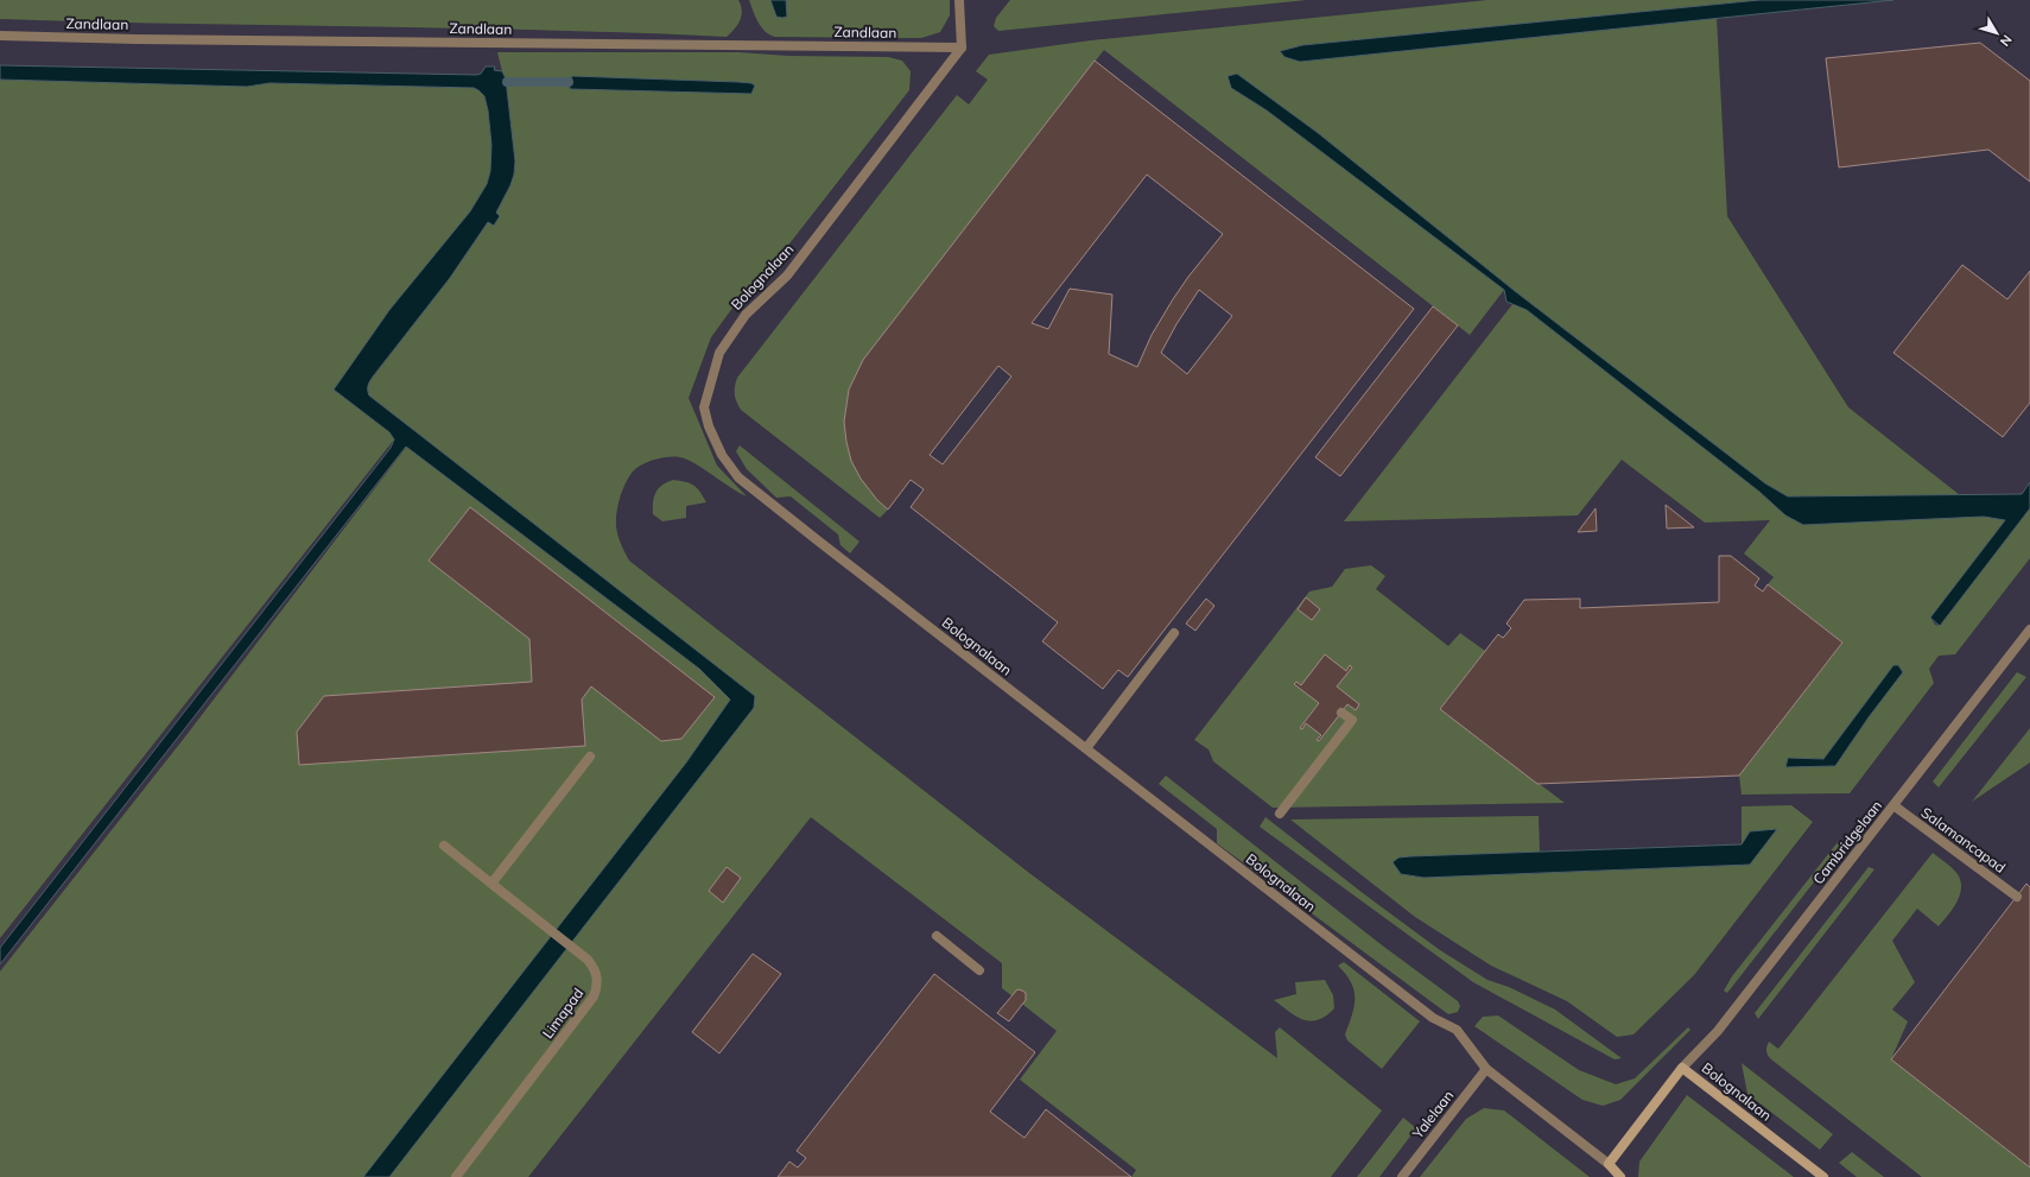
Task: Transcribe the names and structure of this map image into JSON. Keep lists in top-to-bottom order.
{
  "streets": {
    "street": [
      "Zandlaan",
      "Bolognalaan",
      "Salamancapad",
      "Cambridgelaan",
      "Limapad",
      "Yalelaan"
    ]
  },
  "crossings": [
    ["Zandlaan", "Bolognalaan"],
    ["Bolognalaan", "Cambridgelaan"],
    ["Bolognalaan", "Yalelaan"],
    ["Salamancapad", "Cambridgelaan"]
  ],
  "north": "bottom right"
}
